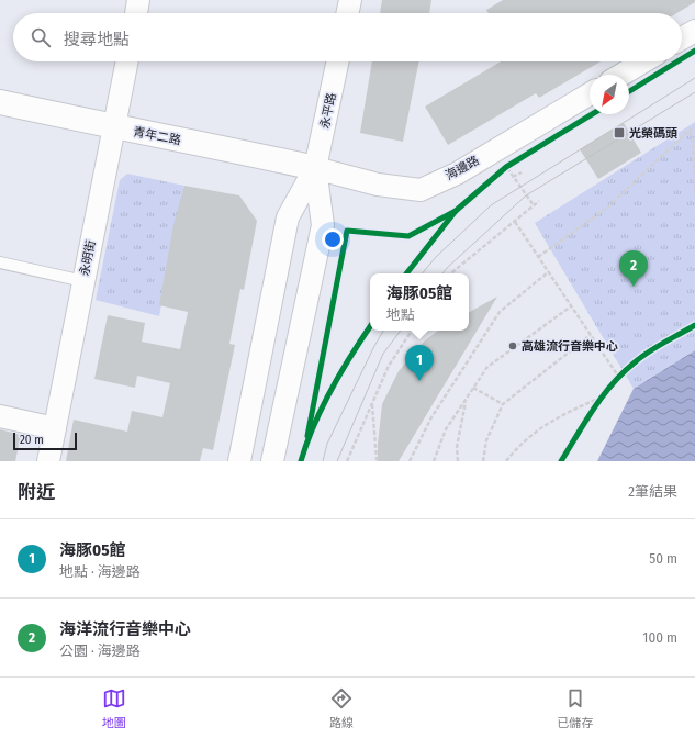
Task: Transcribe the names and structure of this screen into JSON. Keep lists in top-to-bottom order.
{
  "streets": {
    "street": [
      "永平路",
      "青年二路",
      "海邊路",
      "永明街"
    ]
  },
  "crossings": [
    ["永平路", "青年二路"],
    ["永平路", "海邊路"],
    ["青年二路", "海邊路"],
    ["青年二路", "永明街"]
  ],
  "places": {
    "transit": ["光榮碼頭"],
    "other": ["高雄流行音樂中心"]
  },
  "scale_bar": "20 m",
  "north": "bottom left",
  "page": {
    "search": "搜尋地點",
    "pins": ["2", "1"],
    "popup": ["海豚05館", "地點"],
    "scale": "20 m",
    "heading": ["附近", "2筆結果"],
    "list": [
      {
        "mark": "1",
        "name": "海豚05館",
        "note": "地點 · 海邊路",
        "value": "50 m"
      },
      {
        "mark": "2",
        "name": "海洋流行音樂中心",
        "note": "公園 · 海邊路",
        "value": "100 m"
      }
    ],
    "nav": ["地圖", "路線", "已儲存"]
  }
}
